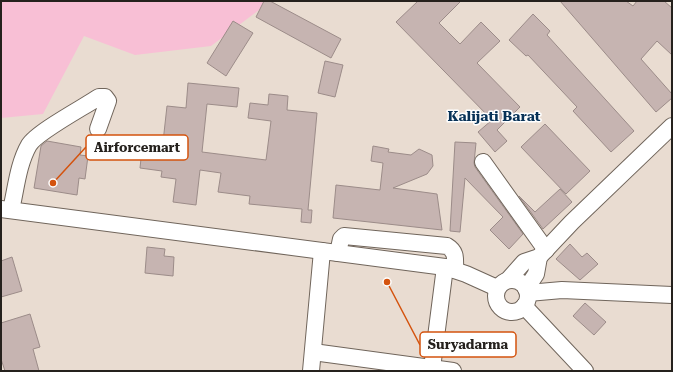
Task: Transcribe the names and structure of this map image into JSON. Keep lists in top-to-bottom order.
{
  "districts": ["Kalijati Barat"],
  "places": ["Airforcemart", "Suryadarma"]
}
